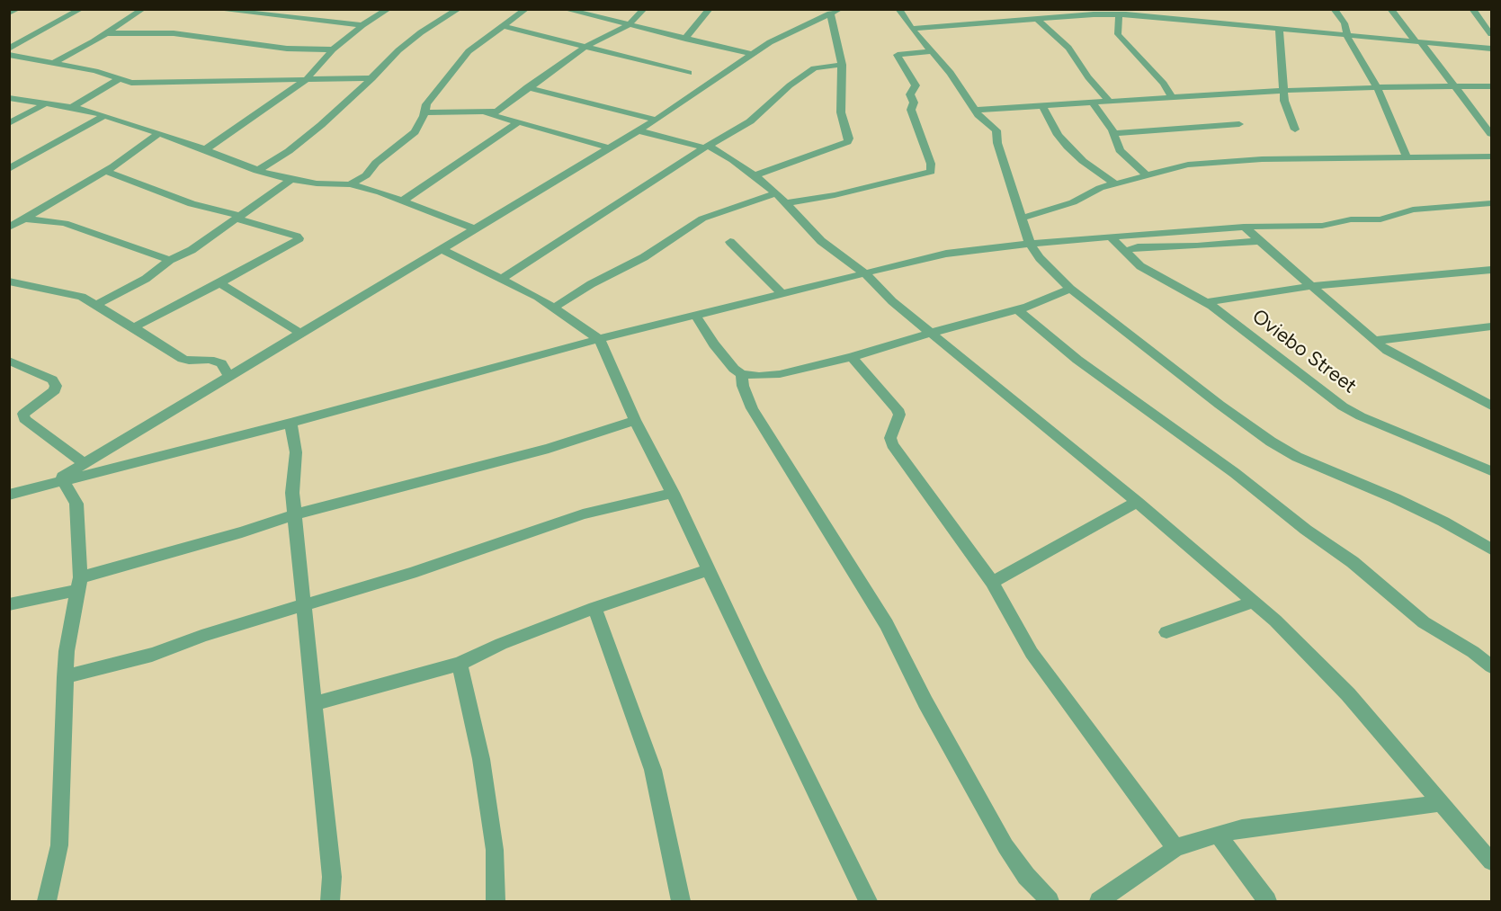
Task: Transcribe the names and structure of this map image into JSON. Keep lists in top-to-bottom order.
{
  "streets": {
    "street": ["Oviebo Street"]
  }
}
